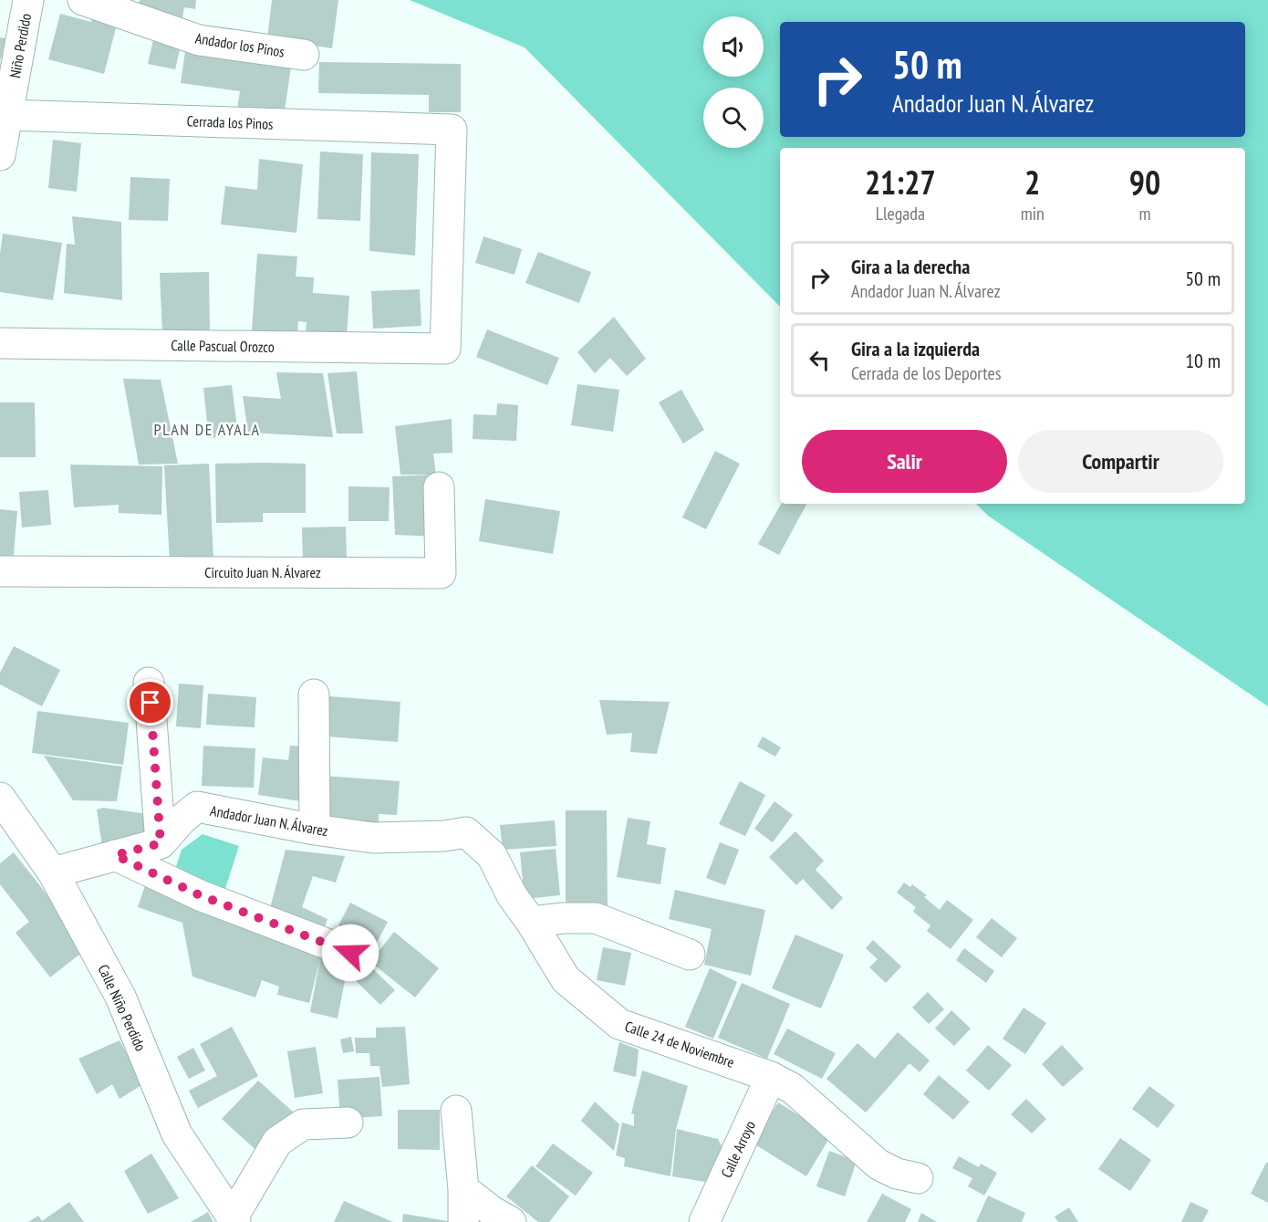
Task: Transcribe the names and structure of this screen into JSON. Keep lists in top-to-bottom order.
{
  "streets": {
    "street": [
      "Andador los Pinos",
      "Niño Perdido",
      "Cerrada los Pinos",
      "Calle Pascual Orozco",
      "Circuito Juan N. Álvarez",
      "Andador Juan N. Álvarez",
      "Calle Niño Perdido",
      "Calle 24 de Noviembre",
      "Calle Arroyo"
    ]
  },
  "crossings": [
    ["Niño Perdido", "Cerrada los Pinos"],
    ["Cerrada los Pinos", "Calle Pascual Orozco"],
    ["Andador Juan N. Álvarez", "Calle 24 de Noviembre"],
    ["Calle 24 de Noviembre", "Calle Arroyo"]
  ],
  "districts": ["PLAN DE AYALA"],
  "page": {
    "turn": ["50 m", "Andador Juan N. Álvarez"],
    "eta": [
      "21:27",
      "Llegada",
      "2",
      "min",
      "90",
      "m"
    ],
    "list": [
      {
        "name": "Gira a la derecha",
        "note": "Andador Juan N. Álvarez",
        "value": "50 m"
      },
      {
        "name": "Gira a la izquierda",
        "note": "Cerrada de los Deportes",
        "value": "10 m"
      }
    ],
    "buttons": ["Salir", "Compartir"]
  }
}
